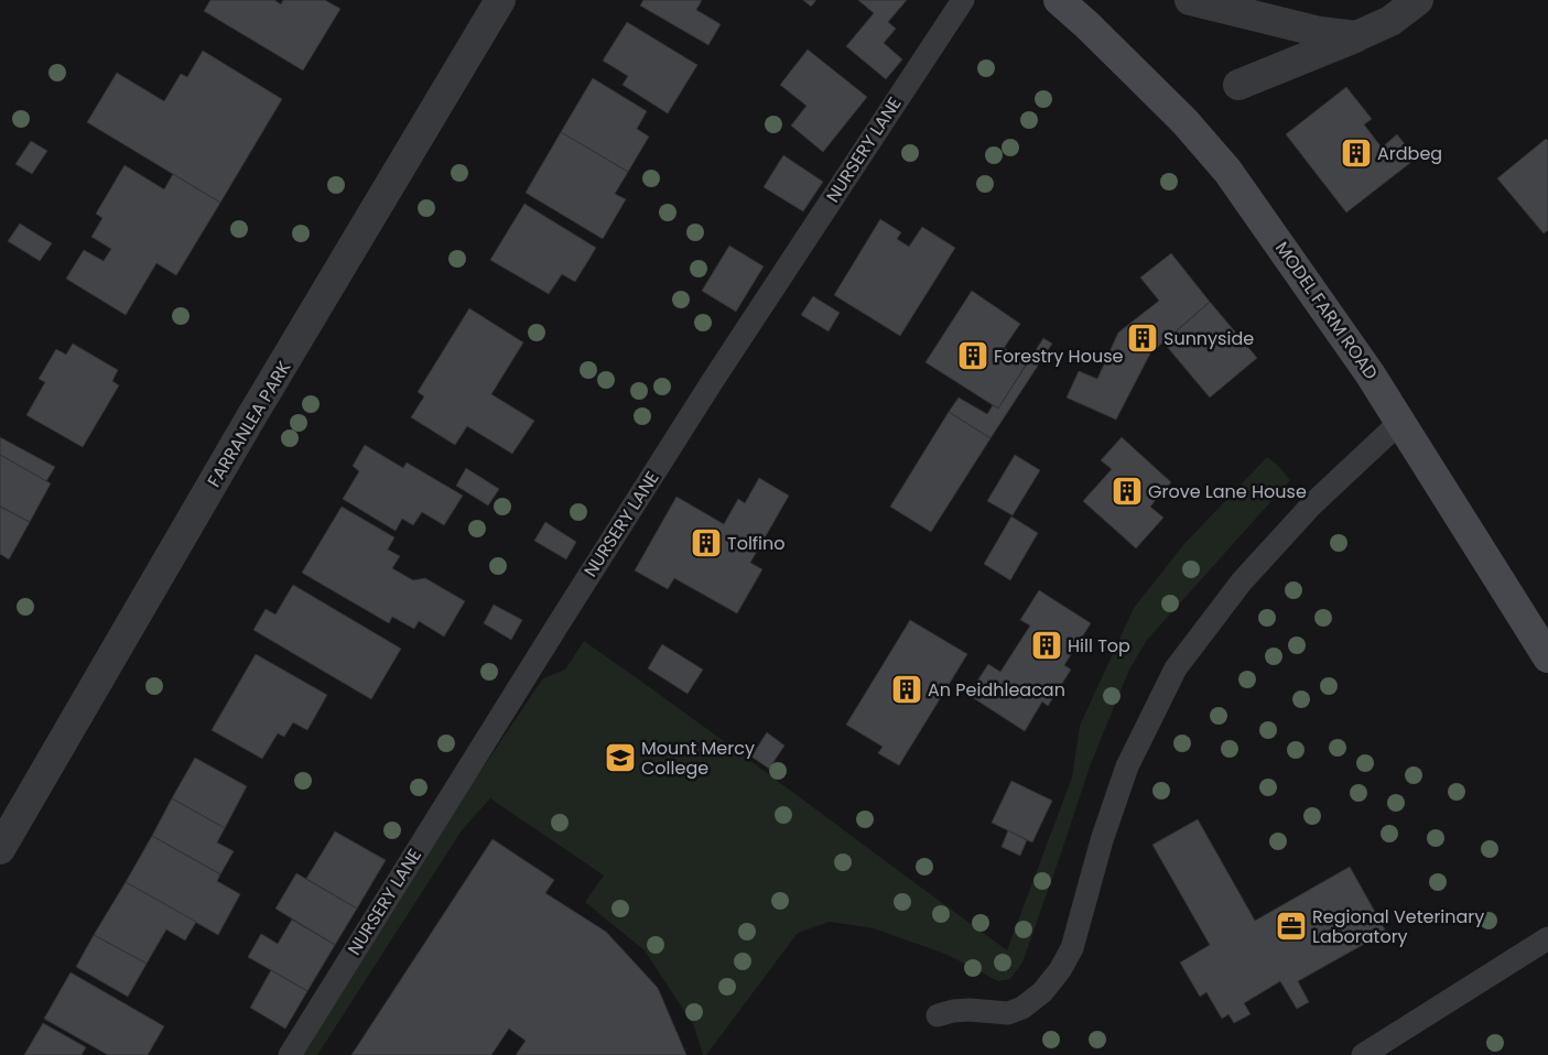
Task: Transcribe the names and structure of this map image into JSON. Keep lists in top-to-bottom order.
{
  "streets": {
    "main road": ["MODEL FARM ROAD"],
    "street": ["FARRANLEA PARK"],
    "lane": ["NURSERY LANE"]
  },
  "places": {
    "building": [
      "Ardbeg",
      "Sunnyside",
      "Forestry House",
      "Grove Lane House",
      "Tolfino",
      "Hill Top",
      "An Peidhleacan"
    ],
    "school or university": ["Mount Mercy College"],
    "office": ["Regional Veterinary Laboratory"]
  }
}
